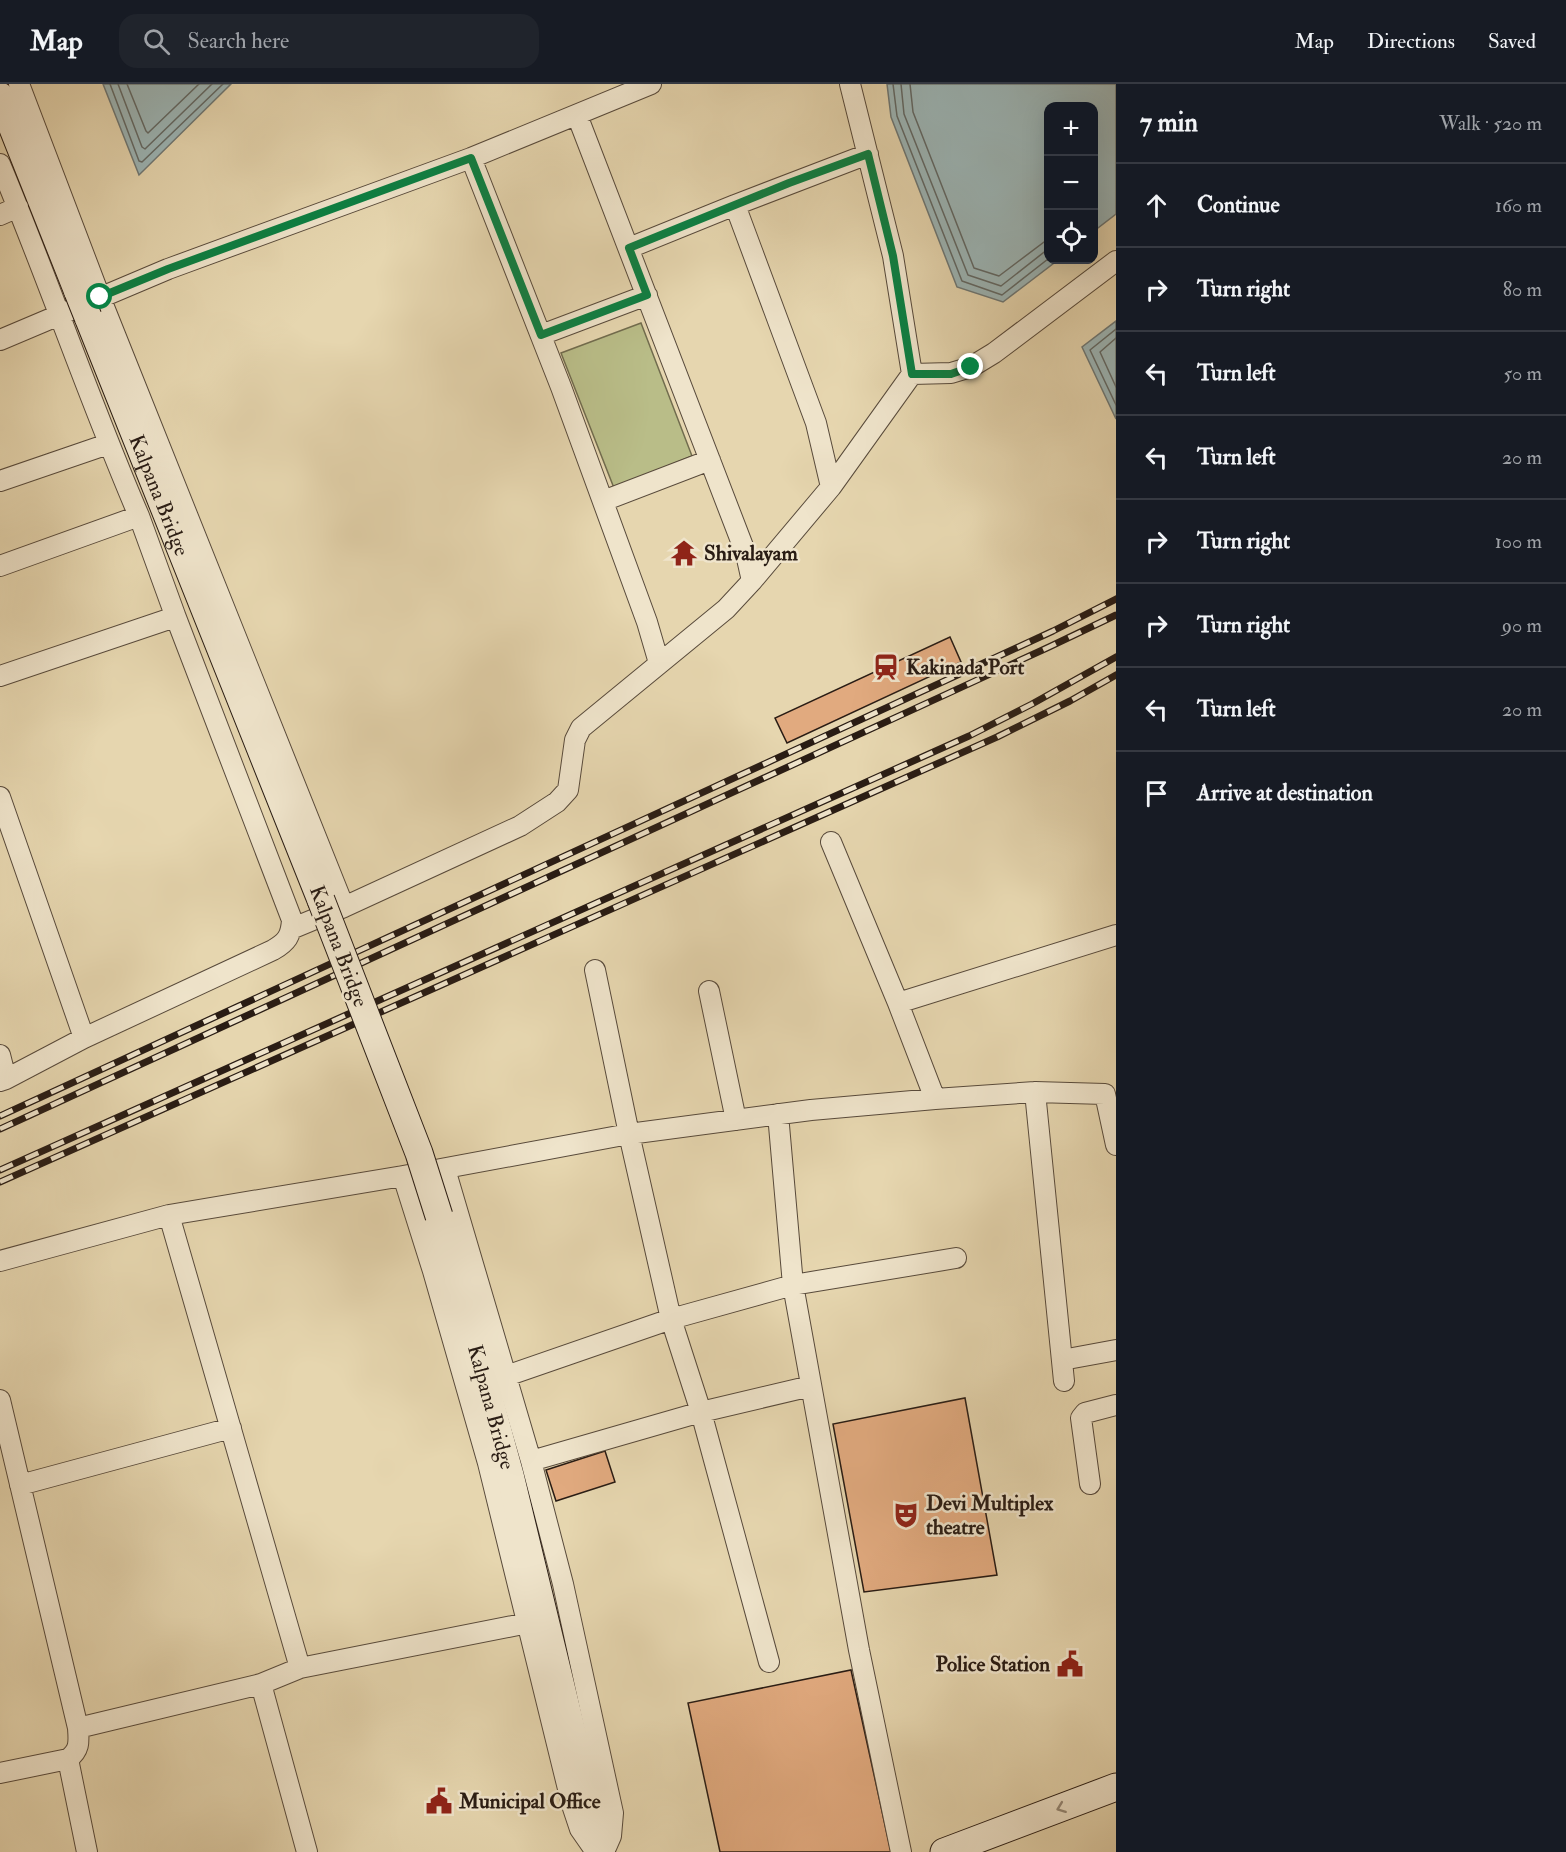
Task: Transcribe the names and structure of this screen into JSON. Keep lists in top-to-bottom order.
{
  "streets": {
    "main road": ["Kalpana Bridge"]
  },
  "places": {
    "temple": ["Shivalayam"],
    "station": ["Kakinada Port"],
    "theatre": ["Devi Multiplex theatre"],
    "public building": ["Police Station", "Municipal Office"]
  },
  "page": {
    "header": "Map",
    "search": "Search here",
    "nav": ["Map", "Directions", "Saved"],
    "heading": ["7 min", "Walk · 520 m"],
    "map_buttons": ["+", "−"],
    "list": [
      ["Continue", "160 m"],
      ["Turn right", "80 m"],
      ["Turn left", "50 m"],
      ["Turn left", "20 m"],
      ["Turn right", "100 m"],
      ["Turn right", "90 m"],
      ["Turn left", "20 m"],
      "Arrive at destination"
    ]
  }
}
